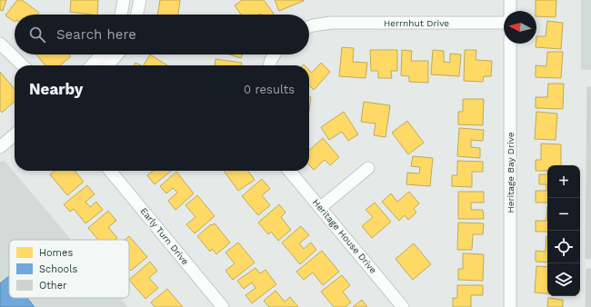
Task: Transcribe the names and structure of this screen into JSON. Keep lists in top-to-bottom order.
{
  "streets": {
    "street": [
      "Herrnhut Drive",
      "Heritage Bay Drive",
      "Early Turn Drive",
      "Heritage House Drive"
    ]
  },
  "legend": ["Homes", "Schools", "Other"],
  "north": "left",
  "page": {
    "search": "Search here",
    "heading": ["Nearby", "0 results"],
    "map_buttons": ["+", "−"]
  }
}
